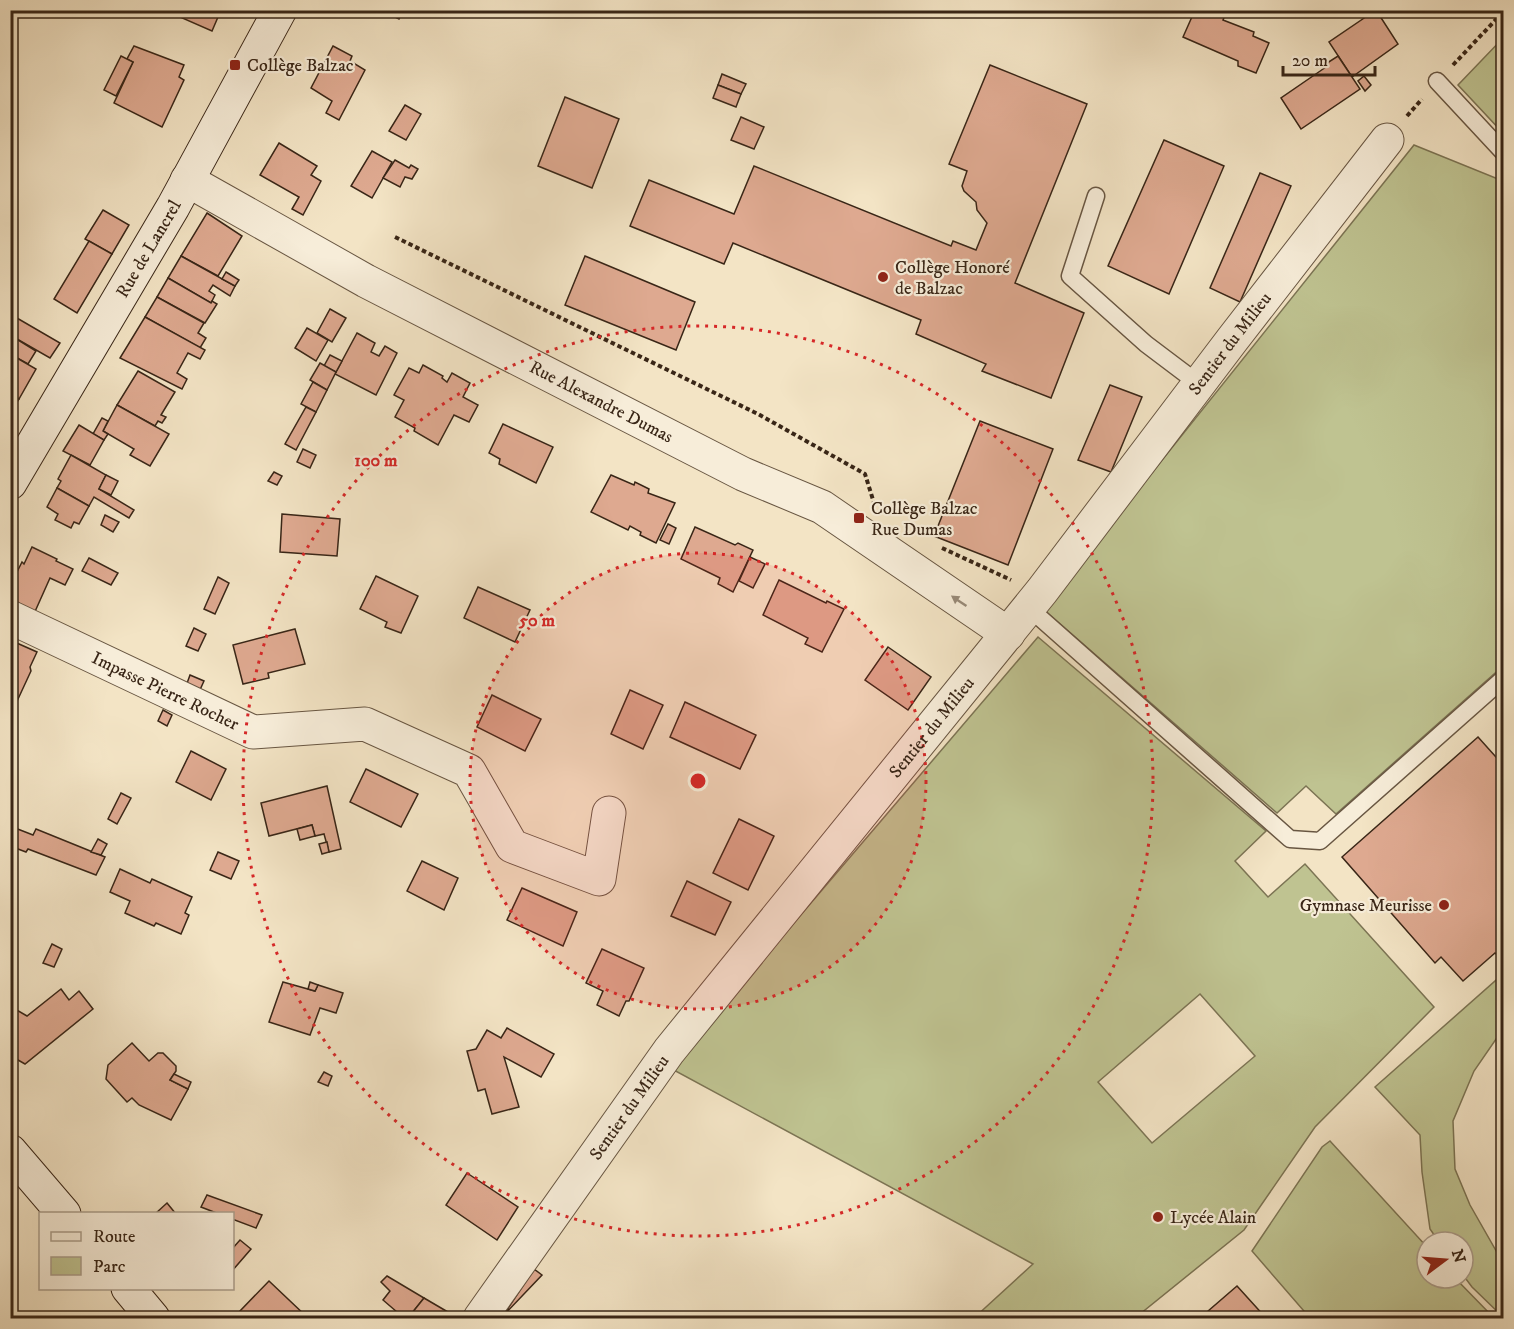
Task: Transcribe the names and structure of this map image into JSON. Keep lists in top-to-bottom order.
{
  "streets": {
    "street": [
      "Rue de Lancrel",
      "Sentier du Milieu",
      "Rue Alexandre Dumas",
      "Impasse Pierre Rocher"
    ]
  },
  "crossings": [
    ["Rue de Lancrel", "Rue Alexandre Dumas"],
    ["Sentier du Milieu", "Rue Alexandre Dumas"]
  ],
  "one_way": ["Rue Alexandre Dumas"],
  "places": {
    "transit": ["Collège Balzac", "Collège Balzac Rue Dumas"],
    "other": ["Collège Honoré de Balzac", "Gymnase Meurisse", "Lycée Alain"]
  },
  "legend": ["Route", "Parc"],
  "scale_bar": "20 m",
  "north": "right",
  "rings": ["100 m", "50 m"]
}
